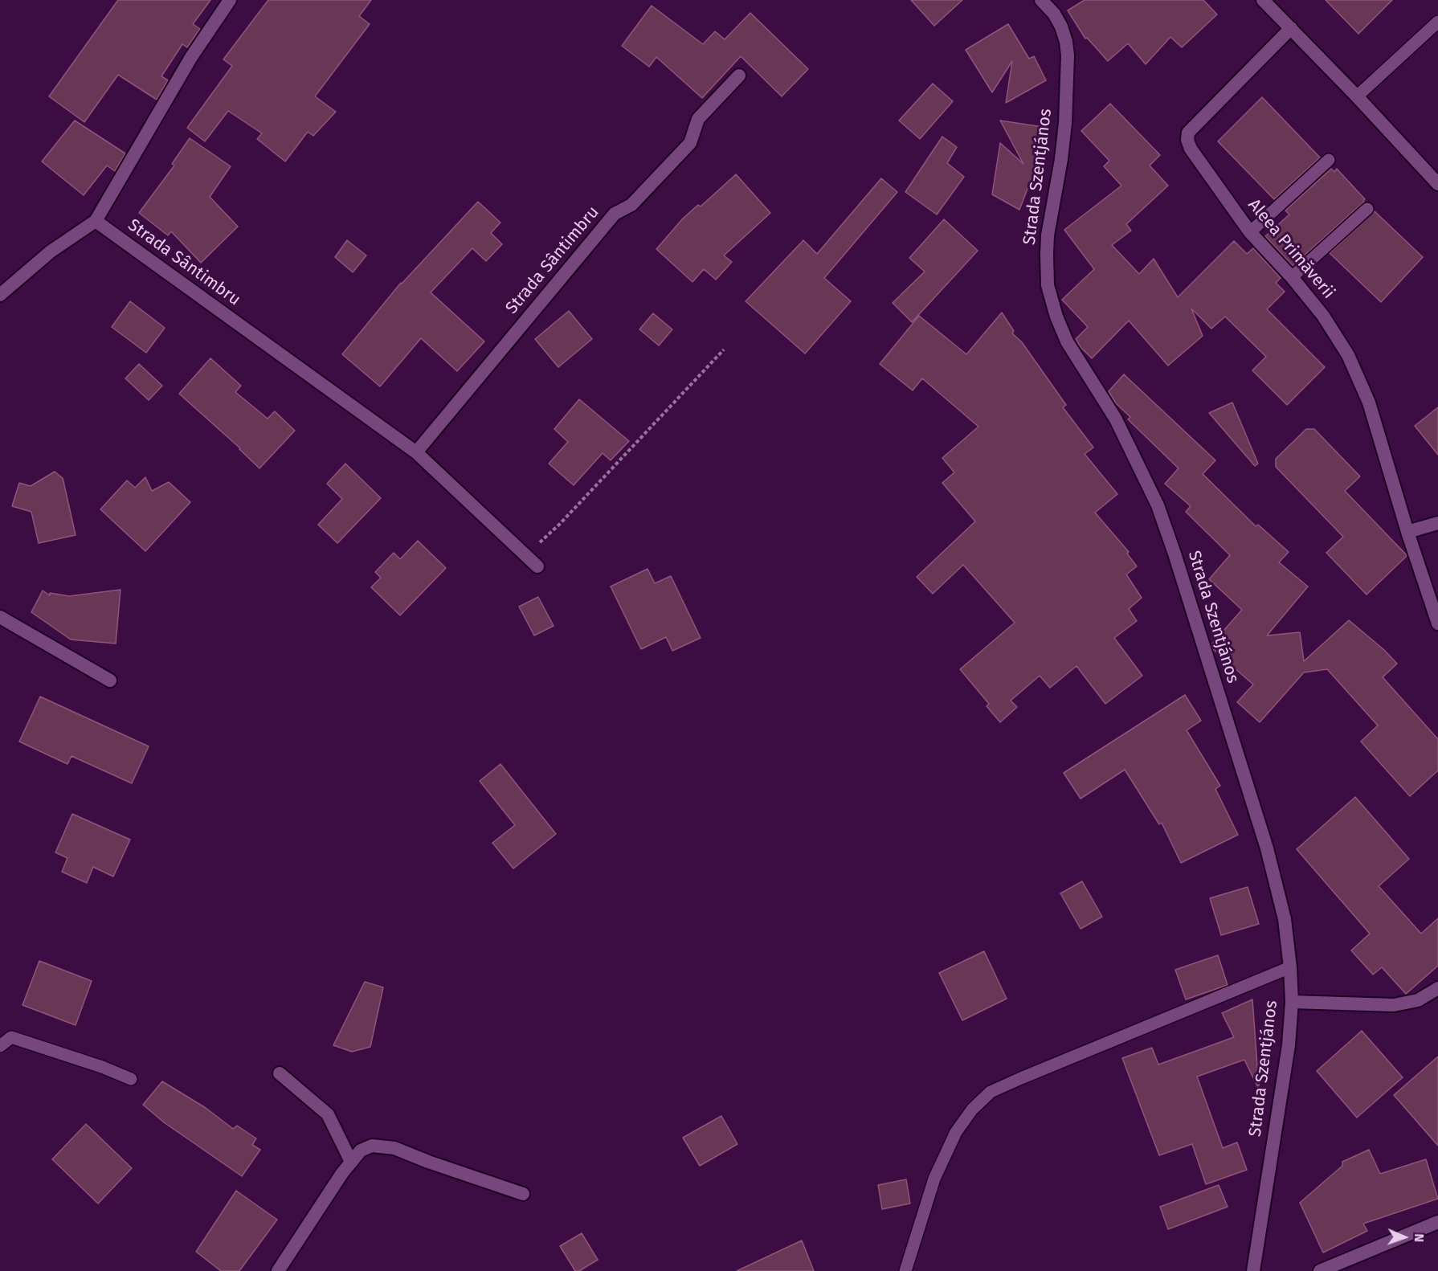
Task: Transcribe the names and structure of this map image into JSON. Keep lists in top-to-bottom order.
{
  "streets": {
    "street": ["Strada Szentjános", "Aleea Primăverii", "Strada Sântimbru"]
  },
  "north": "right"
}
